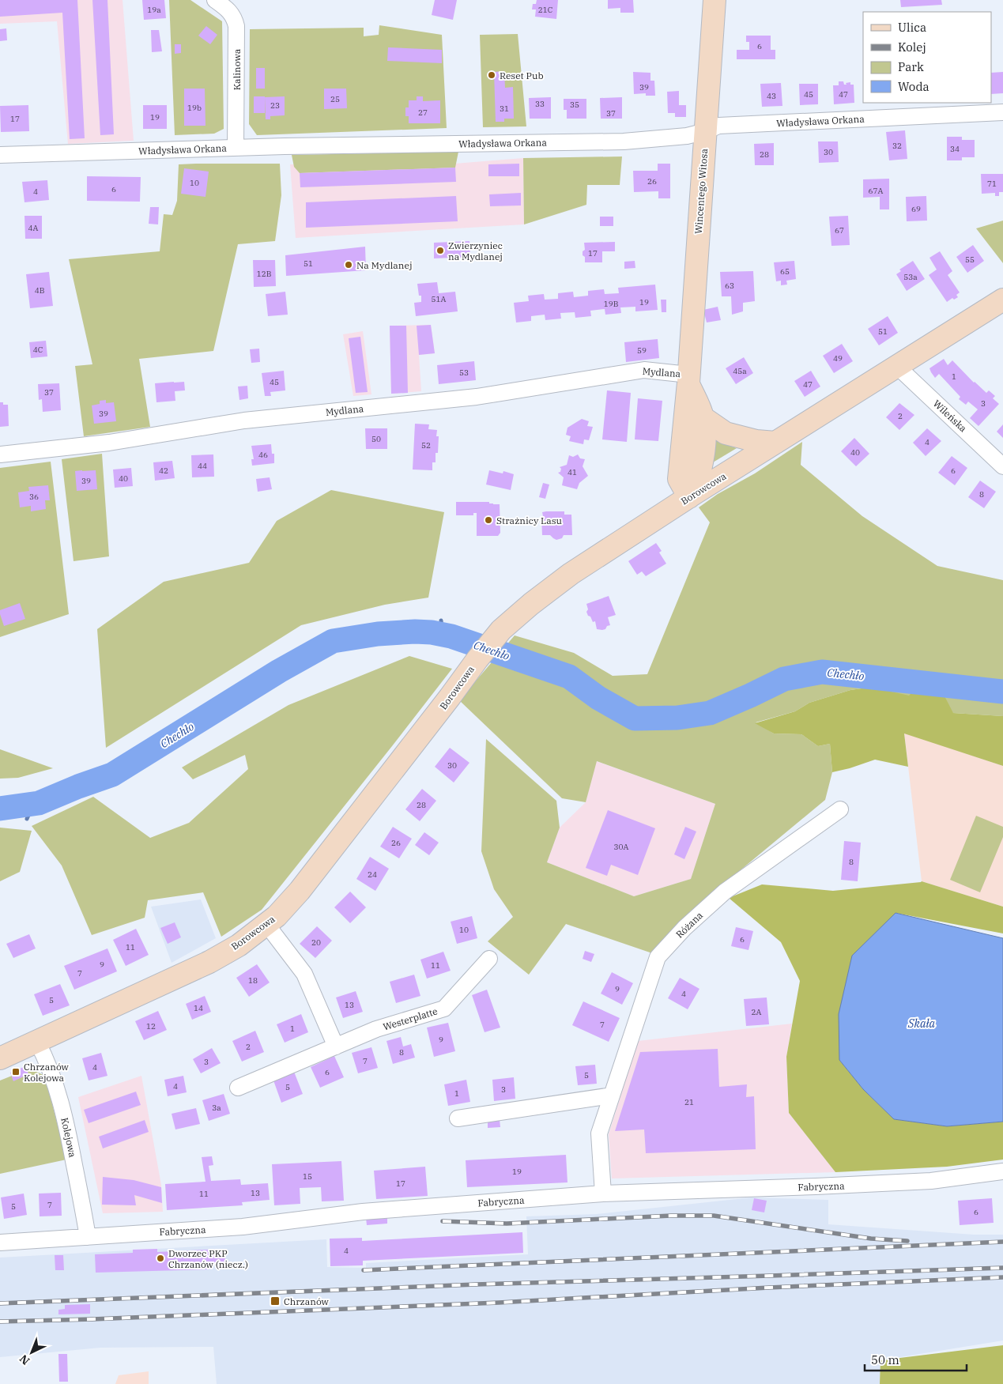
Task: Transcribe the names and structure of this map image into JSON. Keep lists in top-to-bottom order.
{
  "streets": {
    "street": [
      "Kalinowa",
      "Władysława Orkana",
      "Wincentego Witosa",
      "Mydlana",
      "Wileńska",
      "Borowcowa",
      "Różana",
      "Westerplatte",
      "Kolejowa",
      "Fabryczna"
    ]
  },
  "crossings": [
    ["Kalinowa", "Władysława Orkana"],
    ["Władysława Orkana", "Wincentego Witosa"],
    ["Wincentego Witosa", "Mydlana"],
    ["Wincentego Witosa", "Borowcowa"],
    ["Wileńska", "Borowcowa"],
    ["Borowcowa", "Kolejowa"],
    ["Różana", "Fabryczna"],
    ["Kolejowa", "Fabryczna"]
  ],
  "water": ["Chechło", "Skała"],
  "places": {
    "other": [
      "Reset Pub",
      "Zwierzyniec na Mydlanej",
      "Na Mydlanej",
      "Strażnicy Lasu",
      "Dworzec PKP Chrzanów (niecz.)"
    ],
    "transit": ["Chrzanów Kolejowa", "Chrzanów"]
  },
  "house_numbers": [
    "19a",
    "21C",
    "6",
    "39",
    "45",
    "47",
    "43",
    "25",
    "33",
    "35",
    "23",
    "19b",
    "31",
    "27",
    "37",
    "19",
    "17",
    "32",
    "34",
    "30",
    "28",
    "26",
    "10",
    "71",
    "6",
    "67A",
    "4",
    "69",
    "4A",
    "67",
    "17",
    "55",
    "51",
    "65",
    "12B",
    "53a",
    "63",
    "4B",
    "51A",
    "19",
    "19B",
    "51",
    "4C",
    "59",
    "49",
    "45a",
    "53",
    "1",
    "45",
    "47",
    "37",
    "3",
    "39",
    "2",
    "50",
    "4",
    "52",
    "40",
    "46",
    "44",
    "42",
    "6",
    "41",
    "40",
    "39",
    "8",
    "36",
    "30",
    "28",
    "26",
    "30A",
    "8",
    "24",
    "10",
    "6",
    "20",
    "11",
    "9",
    "11",
    "7",
    "18",
    "9",
    "4",
    "5",
    "13",
    "14",
    "2A",
    "7",
    "12",
    "1",
    "9",
    "2",
    "8",
    "7",
    "3",
    "4",
    "6",
    "5",
    "4",
    "5",
    "3",
    "1",
    "21",
    "3a",
    "19",
    "15",
    "17",
    "13",
    "11",
    "7",
    "5",
    "6",
    "4"
  ],
  "legend": [
    "Ulica",
    "Kolej",
    "Park",
    "Woda"
  ],
  "scale_bar": "50 m",
  "north": "bottom left"
}
